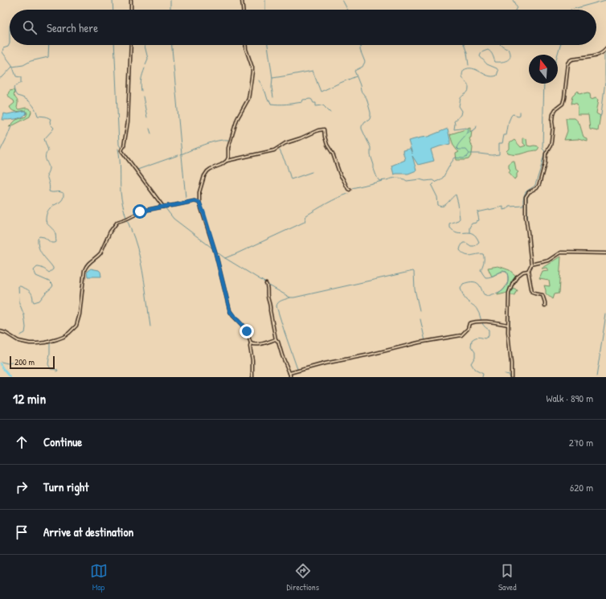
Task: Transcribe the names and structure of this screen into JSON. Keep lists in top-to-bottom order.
{
  "scale_bar": "200 m",
  "north": "top",
  "page": {
    "search": "Search here",
    "scale": "200 m",
    "heading": ["12 min", "Walk · 890 m"],
    "list": [
      ["Continue", "270 m"],
      ["Turn right", "620 m"],
      "Arrive at destination"
    ],
    "nav": ["Map", "Directions", "Saved"]
  }
}
